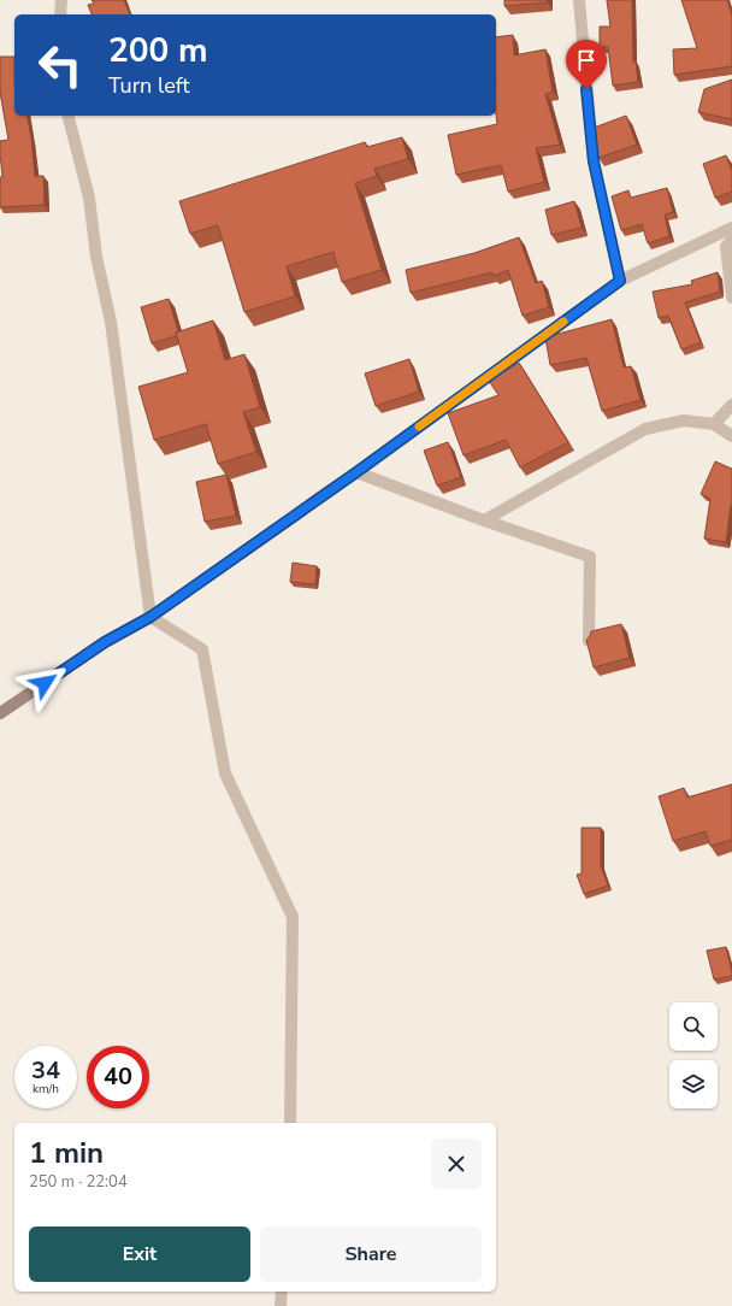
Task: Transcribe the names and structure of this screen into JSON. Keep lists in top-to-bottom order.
{
  "page": {
    "turn": ["200 m", "Turn left"],
    "speed": "34 km/h",
    "limit": "40",
    "heading": ["1 min", "250 m · 22:04"],
    "buttons": ["Exit", "Share"]
  }
}
